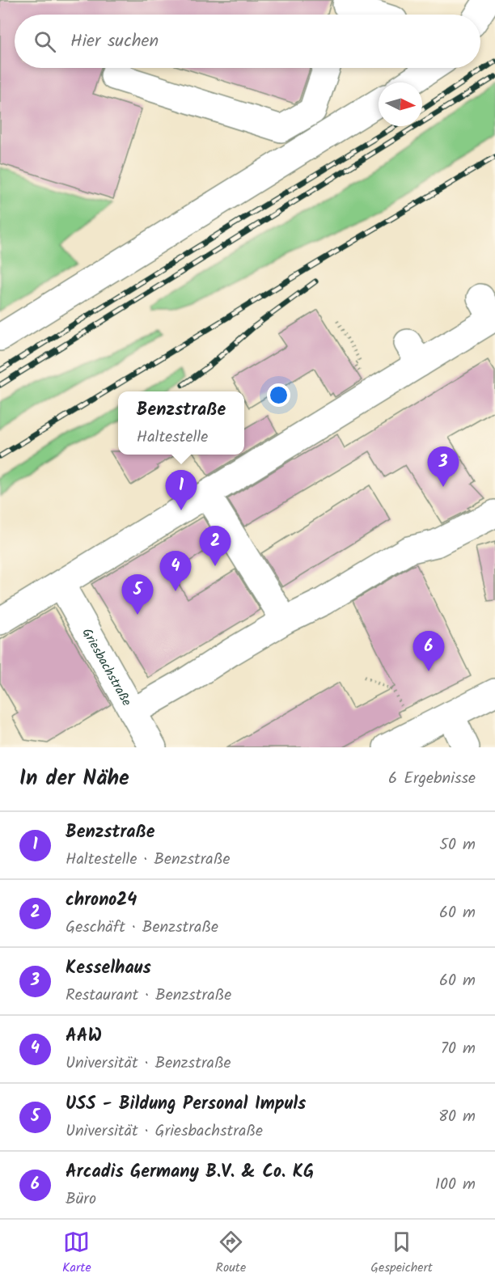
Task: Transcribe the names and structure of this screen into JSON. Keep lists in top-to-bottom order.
{
  "streets": {
    "street": ["Griesbachstraße"]
  },
  "north": "right",
  "page": {
    "search": "Hier suchen",
    "popup": ["Benzstraße", "Haltestelle"],
    "pins": [
      "3",
      "1",
      "2",
      "4",
      "5",
      "6"
    ],
    "heading": ["In der Nähe", "6 Ergebnisse"],
    "list": [
      {
        "mark": "1",
        "name": "Benzstraße",
        "note": "Haltestelle · Benzstraße",
        "value": "50 m"
      },
      {
        "mark": "2",
        "name": "chrono24",
        "note": "Geschäft · Benzstraße",
        "value": "60 m"
      },
      {
        "mark": "3",
        "name": "Kesselhaus",
        "note": "Restaurant · Benzstraße",
        "value": "60 m"
      },
      {
        "mark": "4",
        "name": "AAW",
        "note": "Universität · Benzstraße",
        "value": "70 m"
      },
      {
        "mark": "5",
        "name": "USS - Bildung Personal Impuls",
        "note": "Universität · Griesbachstraße",
        "value": "80 m"
      },
      {
        "mark": "6",
        "name": "Arcadis Germany B.V. & Co. KG",
        "note": "Büro",
        "value": "100 m"
      }
    ],
    "nav": ["Karte", "Route", "Gespeichert"]
  }
}
